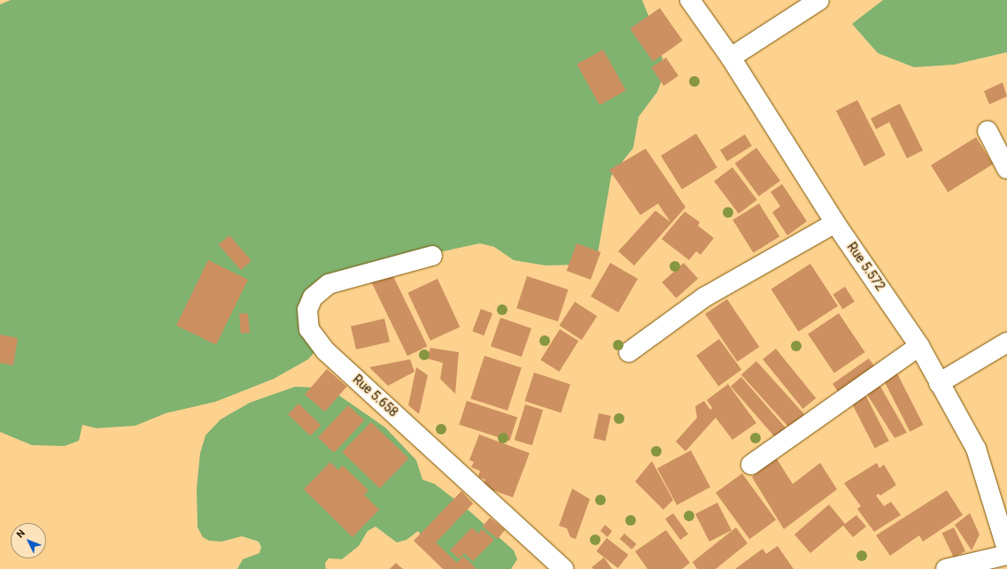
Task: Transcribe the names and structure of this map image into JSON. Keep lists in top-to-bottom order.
{
  "streets": {
    "street": ["Rue 5.572", "Rue 5.658"]
  },
  "north": "top left"
}
